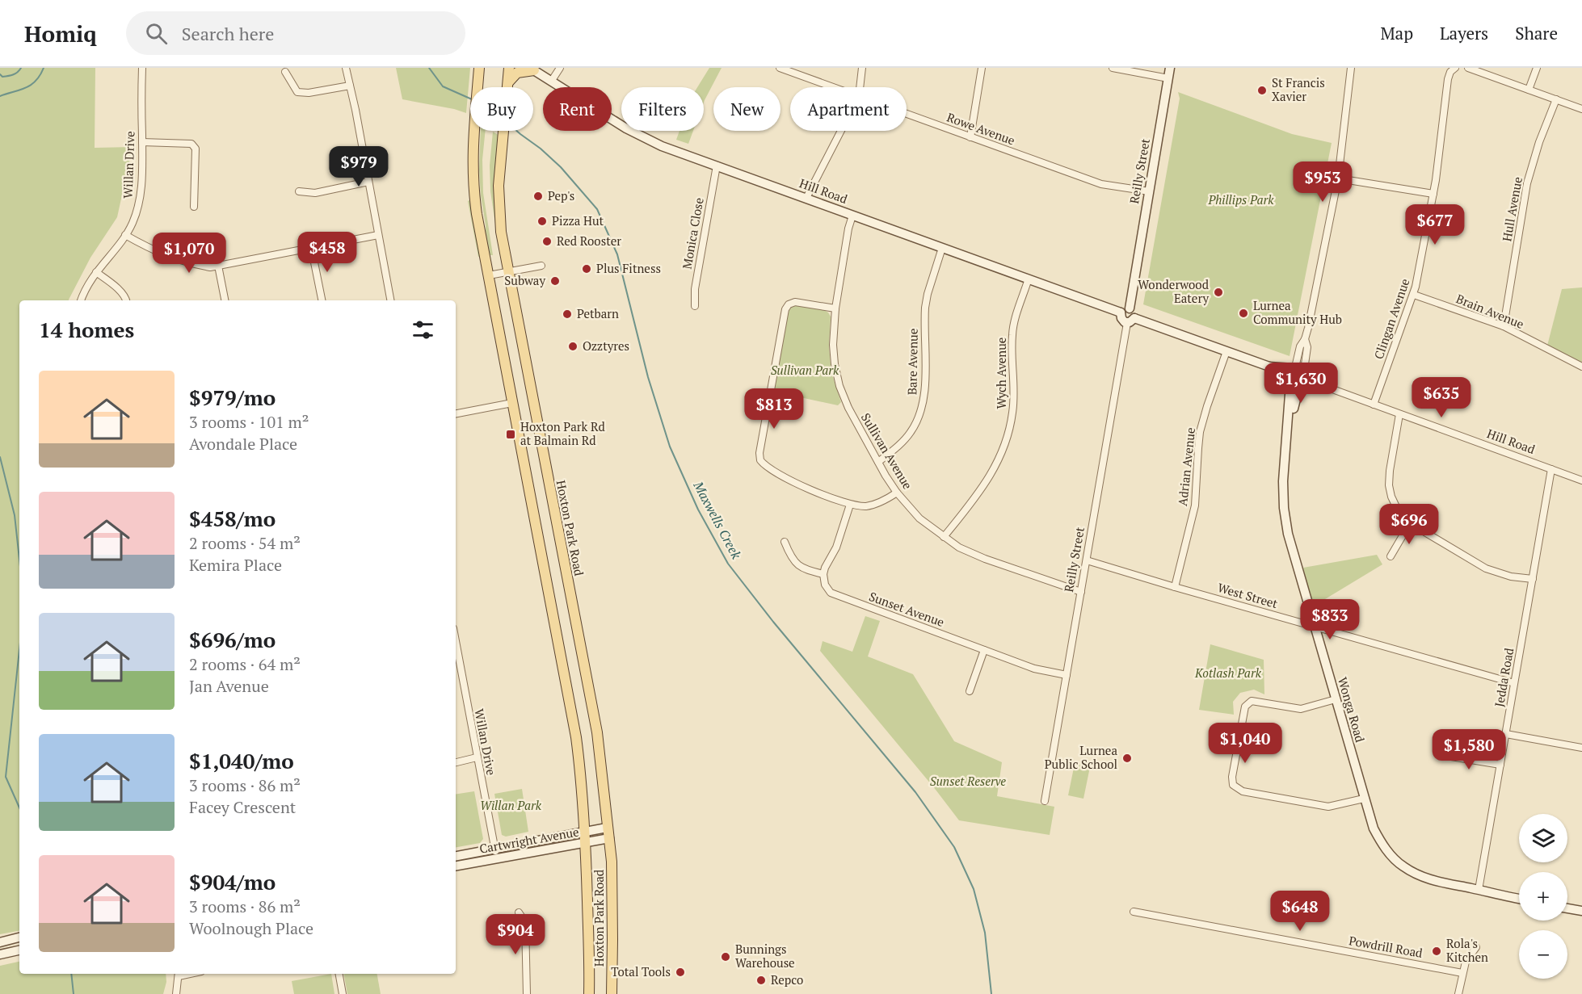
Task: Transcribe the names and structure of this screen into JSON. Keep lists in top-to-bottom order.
{
  "streets": {
    "main road": ["Hoxton Park Road"],
    "street": [
      "Rowe Avenue",
      "Willan Drive",
      "Reilly Street",
      "Hill Road",
      "Hull Avenue",
      "Monica Close",
      "Brain Avenue",
      "Clingan Avenue",
      "Bare Avenue",
      "Wych Avenue",
      "Sullivan Avenue",
      "Adrian Avenue",
      "West Street",
      "Sunset Avenue",
      "Jedda Road",
      "Wonga Road",
      "Cartwright Avenue",
      "Powdrill Road"
    ]
  },
  "crossings": [
    ["Rowe Avenue", "Reilly Street"],
    ["Willan Drive", "Cartwright Avenue"],
    ["Reilly Street", "Hill Road"],
    ["Reilly Street", "Sullivan Avenue"],
    ["Reilly Street", "West Street"],
    ["Reilly Street", "Sunset Avenue"],
    ["Hill Road", "Monica Close"],
    ["Hill Road", "Clingan Avenue"],
    ["Hill Road", "Bare Avenue"],
    ["Hill Road", "Wych Avenue"],
    ["Hill Road", "Sullivan Avenue"],
    ["Hill Road", "Adrian Avenue"],
    ["Hill Road", "Jedda Road"],
    ["Hill Road", "Wonga Road"],
    ["Hull Avenue", "Brain Avenue"],
    ["Brain Avenue", "Clingan Avenue"],
    ["Bare Avenue", "Sullivan Avenue"],
    ["Wych Avenue", "Sullivan Avenue"],
    ["Adrian Avenue", "West Street"],
    ["Hoxton Park Road", "Cartwright Avenue"],
    ["West Street", "Jedda Road"],
    ["West Street", "Wonga Road"],
    ["Jedda Road", "Wonga Road"]
  ],
  "water": ["Maxwells Creek"],
  "parks": [
    "Phillips Park",
    "Sullivan Park",
    "Kotlash Park",
    "Sunset Reserve",
    "Willan Park"
  ],
  "places": {
    "other": [
      "St Francis Xavier",
      "Pep's",
      "Pizza Hut",
      "Red Rooster",
      "Plus Fitness",
      "Subway",
      "Wonderwood Eatery",
      "Lurnea Community Hub",
      "Petbarn",
      "Ozztyres",
      "Lurnea Public School",
      "Rola's Kitchen",
      "Bunnings Warehouse",
      "Total Tools",
      "Repco"
    ],
    "transit": ["Hoxton Park Rd at Balmain Rd"]
  },
  "page": {
    "header": "Homiq",
    "search": "Search here",
    "nav": ["Map", "Layers", "Share"],
    "chip": [
      "Buy",
      "Rent",
      "Filters",
      "New",
      "Apartment"
    ],
    "price": [
      "$979",
      "$953",
      "$677",
      "$458",
      "$1,070",
      "$1,630",
      "$635",
      "$813",
      "$696",
      "$833",
      "$1,040",
      "$1,580",
      "$648",
      "$904"
    ],
    "heading": "14 homes",
    "list": [
      {
        "name": "$979/mo",
        "note": "3 rooms · 101 m² · Avondale Place"
      },
      {
        "name": "$458/mo",
        "note": "2 rooms · 54 m² · Kemira Place"
      },
      {
        "name": "$696/mo",
        "note": "2 rooms · 64 m² · Jan Avenue"
      },
      {
        "name": "$1,040/mo",
        "note": "3 rooms · 86 m² · Facey Crescent"
      },
      {
        "name": "$904/mo",
        "note": "3 rooms · 86 m² · Woolnough Place"
      }
    ],
    "map_buttons": ["+", "−"]
  }
}
